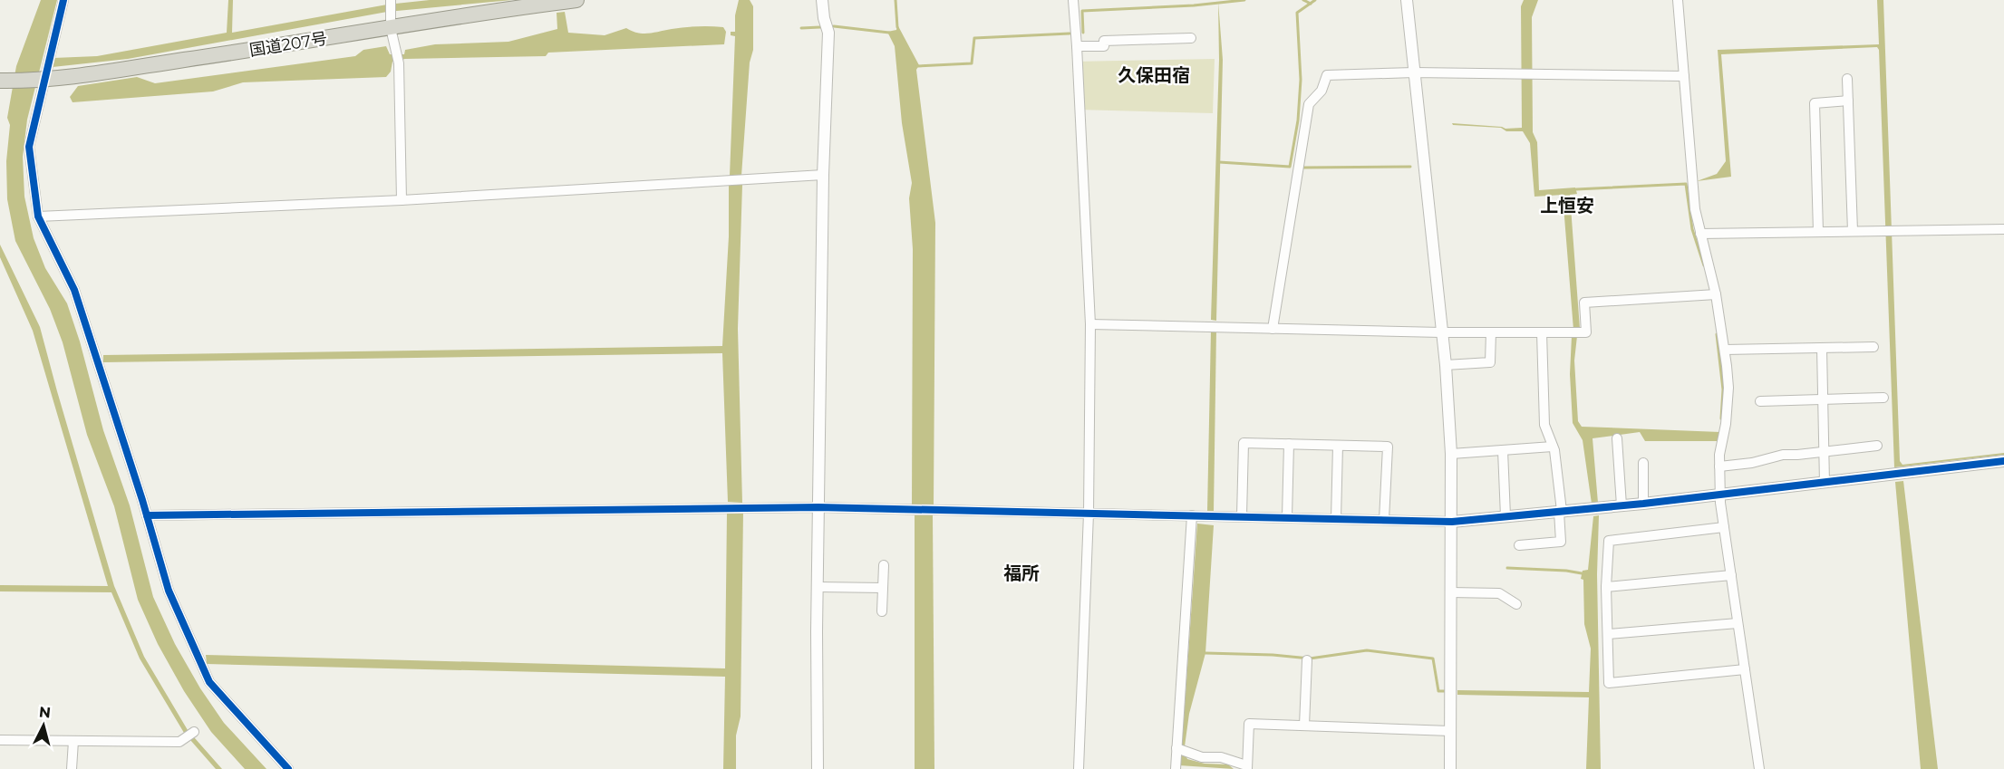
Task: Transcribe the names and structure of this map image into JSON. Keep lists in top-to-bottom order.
{
  "streets": {
    "highway": ["国道207号"]
  },
  "districts": ["久保田宿", "上恒安", "福所"],
  "north": "top"
}
